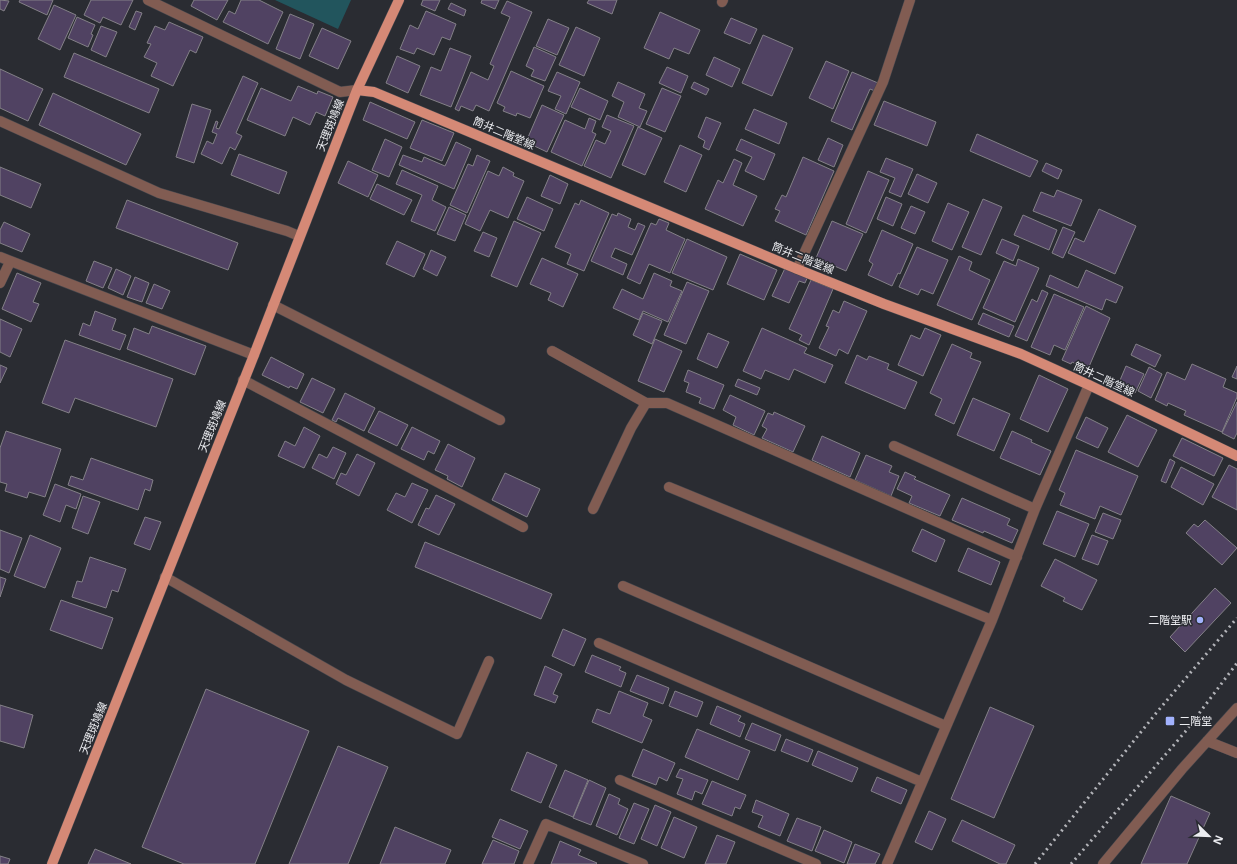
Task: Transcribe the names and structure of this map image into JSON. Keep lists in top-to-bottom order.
{
  "streets": {
    "main road": ["天理斑鳩線", "筒井二階堂線"]
  },
  "crossings": [
    ["天理斑鳩線", "筒井二階堂線"]
  ],
  "places": {
    "other": ["二階堂駅"],
    "transit": ["二階堂"]
  },
  "north": "bottom right"
}
